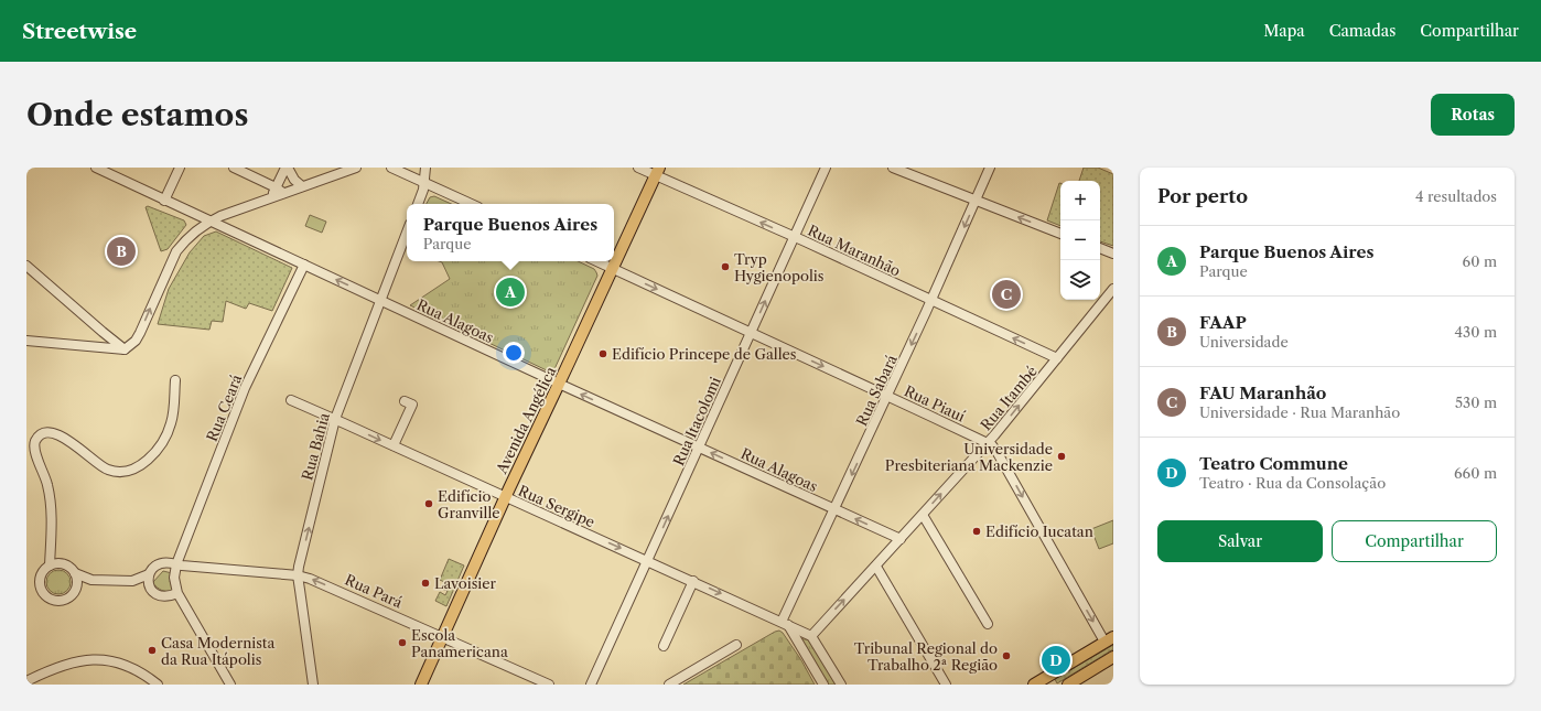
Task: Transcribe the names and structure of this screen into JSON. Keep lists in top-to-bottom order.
{
  "streets": {
    "main road": ["Avenida Angélica"],
    "street": [
      "Rua Maranhão",
      "Rua Alagoas",
      "Rua Sabará",
      "Rua Itambé",
      "Rua Piauí",
      "Rua Ceará",
      "Rua Itacolomi",
      "Rua Bahia",
      "Rua Sergipe",
      "Rua Pará"
    ]
  },
  "crossings": [
    ["Rua Maranhão", "Rua Sabará"],
    ["Rua Maranhão", "Rua Itambé"],
    ["Rua Maranhão", "Avenida Angélica"],
    ["Rua Maranhão", "Rua Itacolomi"],
    ["Rua Alagoas", "Rua Sabará"],
    ["Rua Alagoas", "Rua Itambé"],
    ["Rua Alagoas", "Rua Ceará"],
    ["Rua Alagoas", "Avenida Angélica"],
    ["Rua Alagoas", "Rua Itacolomi"],
    ["Rua Alagoas", "Rua Bahia"],
    ["Rua Sabará", "Rua Piauí"],
    ["Rua Sabará", "Rua Sergipe"],
    ["Rua Itambé", "Rua Piauí"],
    ["Rua Itambé", "Rua Sergipe"],
    ["Rua Piauí", "Avenida Angélica"],
    ["Rua Piauí", "Rua Itacolomi"],
    ["Rua Ceará", "Rua Pará"],
    ["Avenida Angélica", "Rua Sergipe"],
    ["Avenida Angélica", "Rua Pará"],
    ["Rua Itacolomi", "Rua Sergipe"],
    ["Rua Bahia", "Rua Sergipe"],
    ["Rua Bahia", "Rua Pará"]
  ],
  "one_way": [
    "Rua Maranhão",
    "Rua Alagoas",
    "Rua Sabará",
    "Rua Itambé",
    "Rua Piauí",
    "Rua Itacolomi",
    "Rua Sergipe",
    "Rua Pará"
  ],
  "places": [
    "Tryp Hygienopolis",
    "Edifício Princepe de Galles",
    "Universidade Presbiteriana Mackenzie",
    "Edifício Granville",
    "Edifício Iucatan",
    "Lavoisier",
    "Escola Panamericana",
    "Casa Modernista da Rua Itápolis",
    "Tribunal Regional do Trabalho 2ª Região"
  ],
  "page": {
    "header": "Streetwise",
    "nav": ["Mapa", "Camadas", "Compartilhar"],
    "buttons": [
      "Rotas",
      ["Salvar", "Compartilhar"]
    ],
    "title": "Onde estamos",
    "heading": ["Por perto", "4 resultados"],
    "map_buttons": ["+", "−"],
    "popup": ["Parque Buenos Aires", "Parque"],
    "list": [
      {
        "mark": "A",
        "name": "Parque Buenos Aires",
        "note": "Parque",
        "value": "60 m"
      },
      {
        "mark": "B",
        "name": "FAAP",
        "note": "Universidade",
        "value": "430 m"
      },
      {
        "mark": "C",
        "name": "FAU Maranhão",
        "note": "Universidade · Rua Maranhão",
        "value": "530 m"
      },
      {
        "mark": "D",
        "name": "Teatro Commune",
        "note": "Teatro · Rua da Consolação",
        "value": "660 m"
      }
    ],
    "pins": [
      "B",
      "A",
      "C",
      "D"
    ]
  }
}
